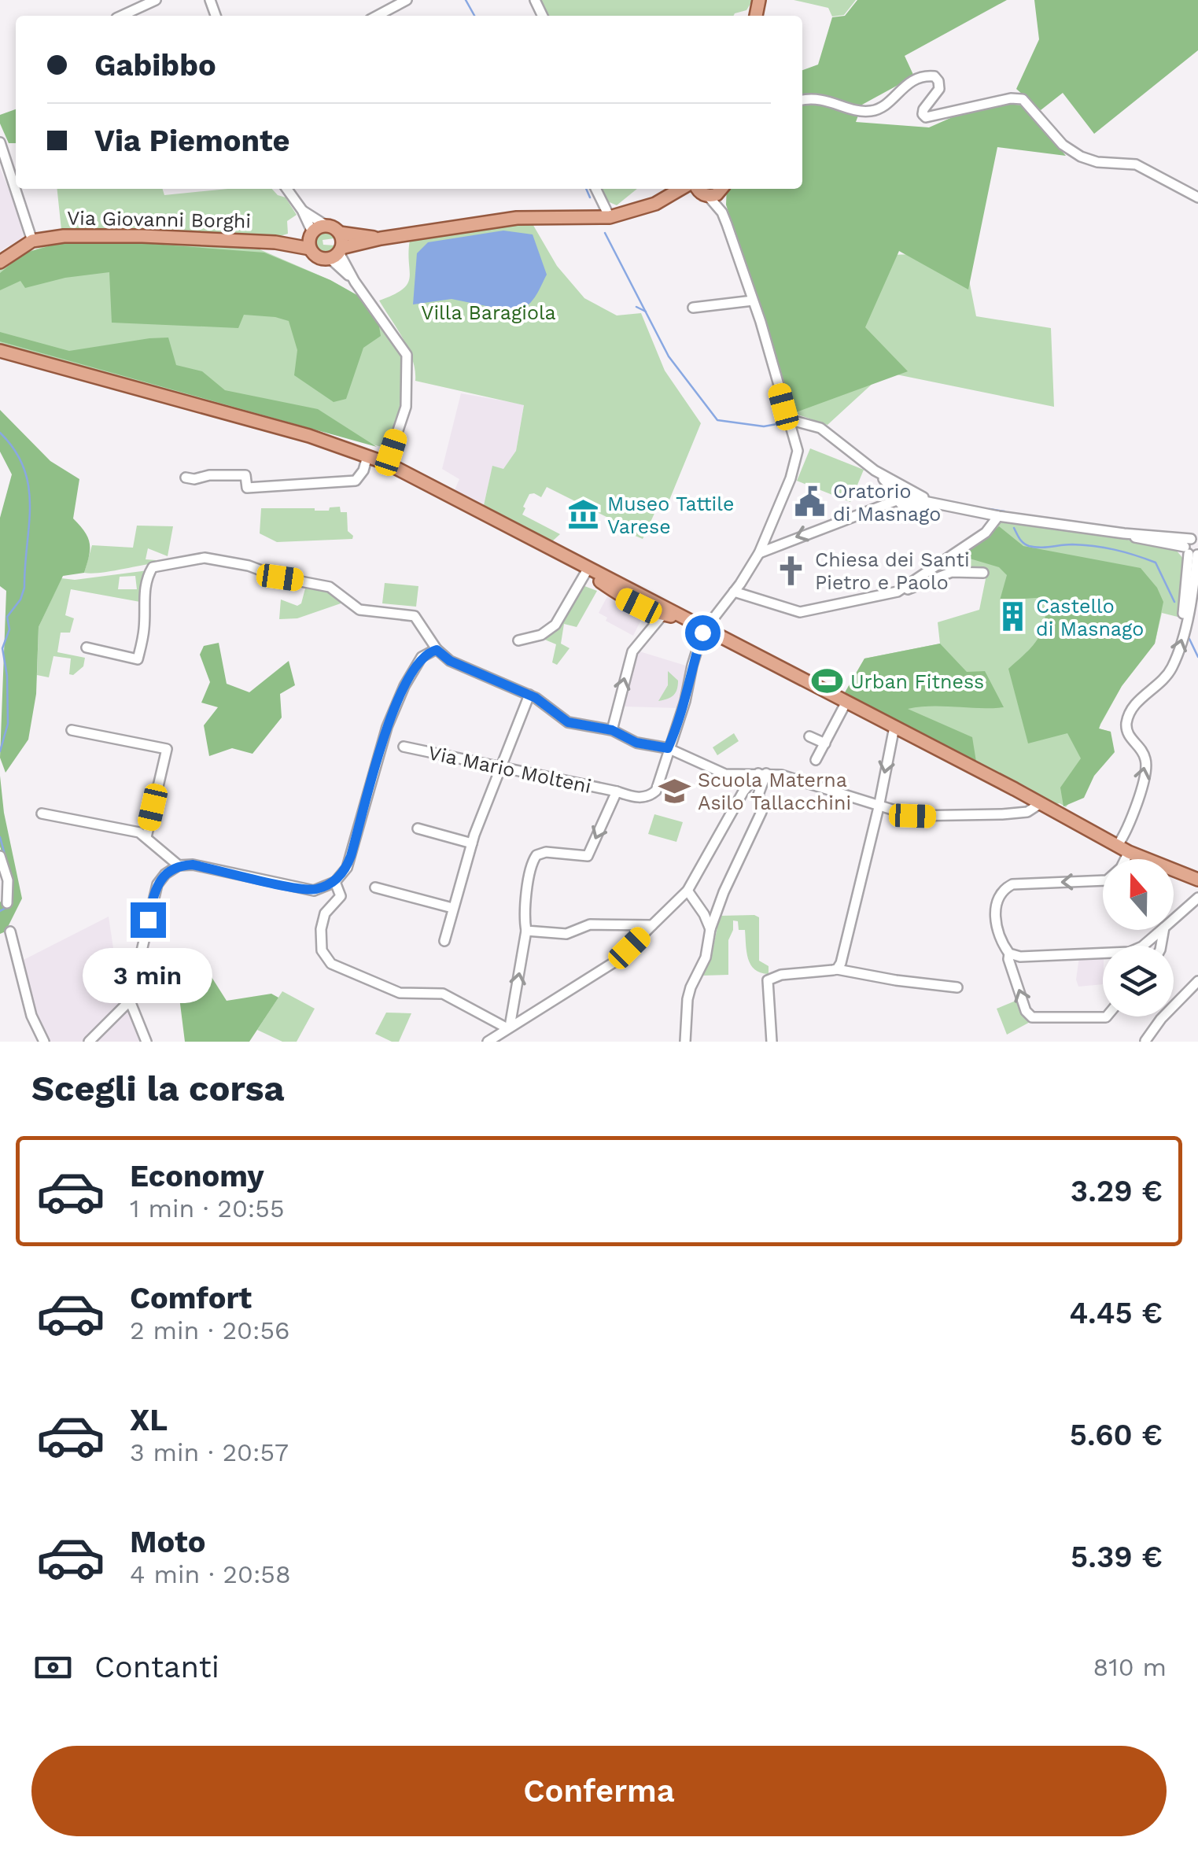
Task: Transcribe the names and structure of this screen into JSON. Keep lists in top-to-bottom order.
{
  "streets": {
    "main road": ["Via Giovanni Borghi"],
    "street": ["Via Mario Molteni"]
  },
  "parks": ["Villa Baragiola"],
  "places": {
    "public building": ["Oratorio di Masnago"],
    "museum": ["Museo Tattile Varese"],
    "church": ["Chiesa dei Santi Pietro e Paolo"],
    "building": ["Castello di Masnago"],
    "sports": ["Urban Fitness"],
    "school or university": ["Scuola Materna Asilo Tallacchini"]
  },
  "north": "top",
  "page": {
    "banner": ["Gabibbo", "Via Piemonte"],
    "bubble": "3 min",
    "heading": "Scegli la corsa",
    "list": [
      {
        "name": "Economy",
        "note": "1 min · 20:55",
        "value": "3.29 €"
      },
      {
        "name": "Comfort",
        "note": "2 min · 20:56",
        "value": "4.45 €"
      },
      {
        "name": "XL",
        "note": "3 min · 20:57",
        "value": "5.60 €"
      },
      {
        "name": "Moto",
        "note": "4 min · 20:58",
        "value": "5.39 €"
      }
    ],
    "pay": ["Contanti", "810 m"],
    "buttons": "Conferma"
  }
}
